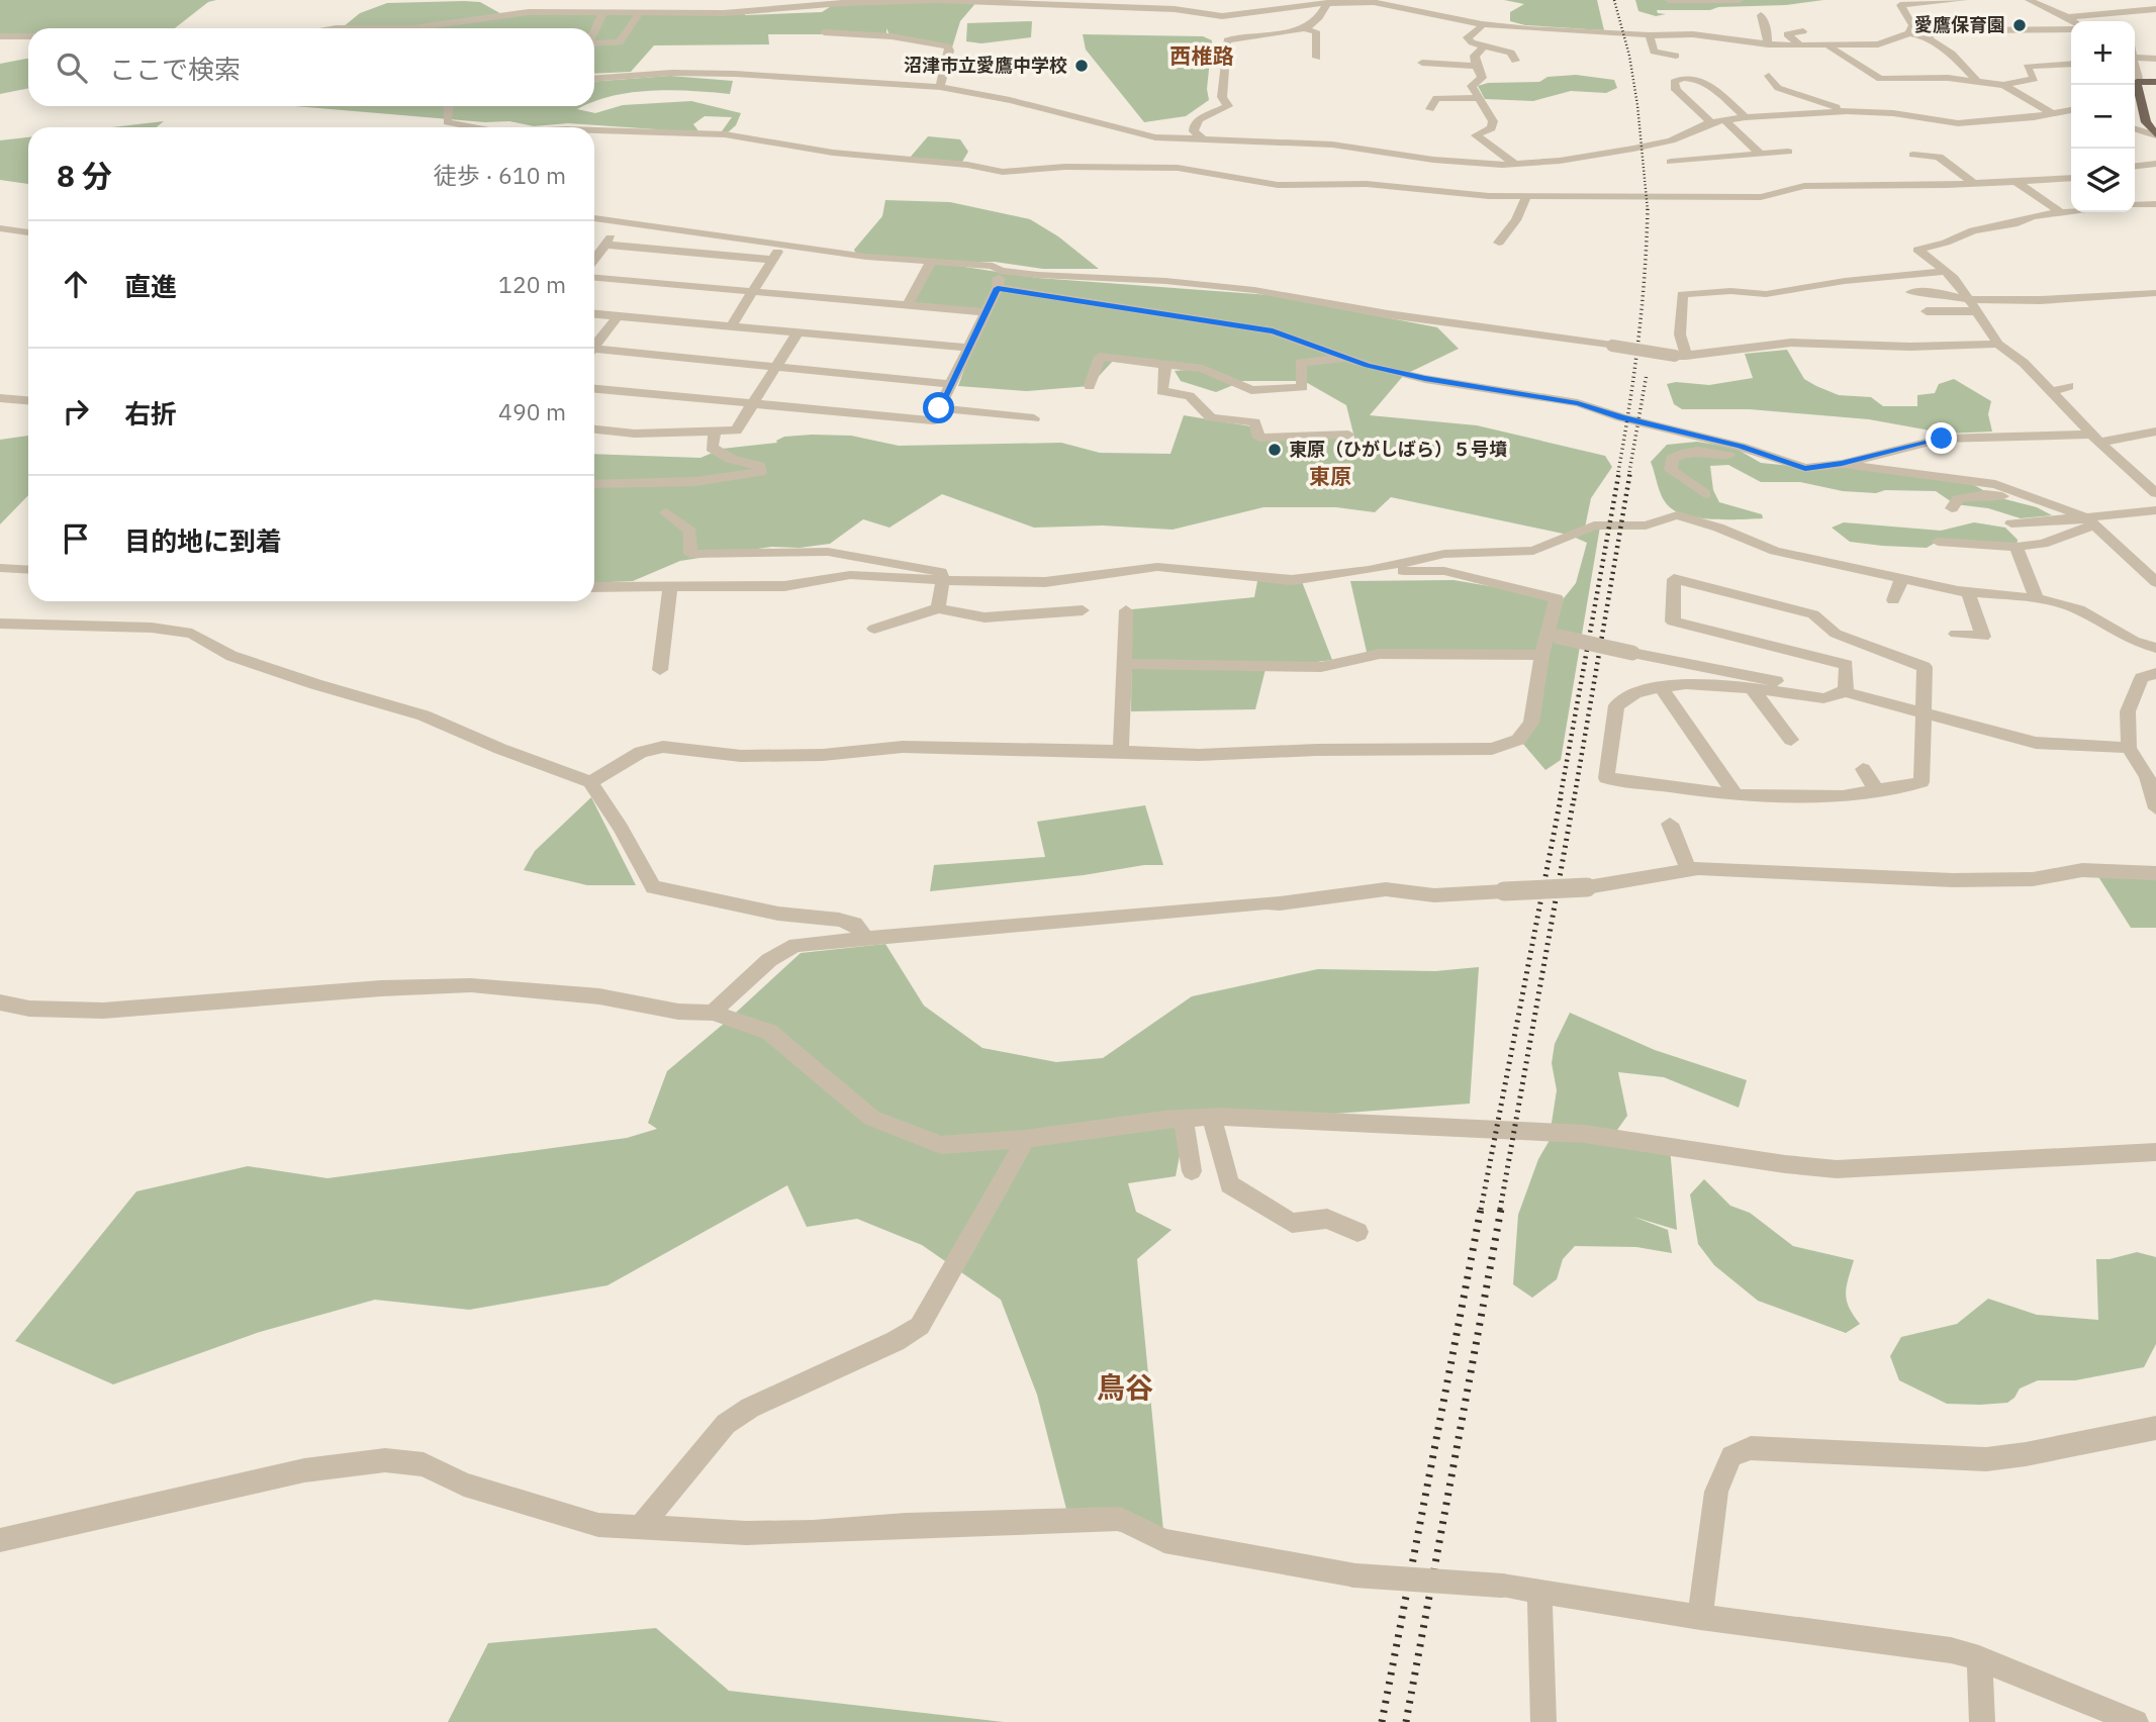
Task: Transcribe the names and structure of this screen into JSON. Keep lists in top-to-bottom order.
{
  "districts": ["西椎路", "東原", "鳥谷"],
  "places": ["愛鷹保育園", "沼津市立愛鷹中学校", "東原（ひがしばら）５号墳"],
  "page": {
    "map_buttons": ["+", "−"],
    "search": "ここで検索",
    "heading": ["8 分", "徒歩 · 610 m"],
    "list": [
      ["直進", "120 m"],
      ["右折", "490 m"],
      "目的地に到着"
    ]
  }
}
